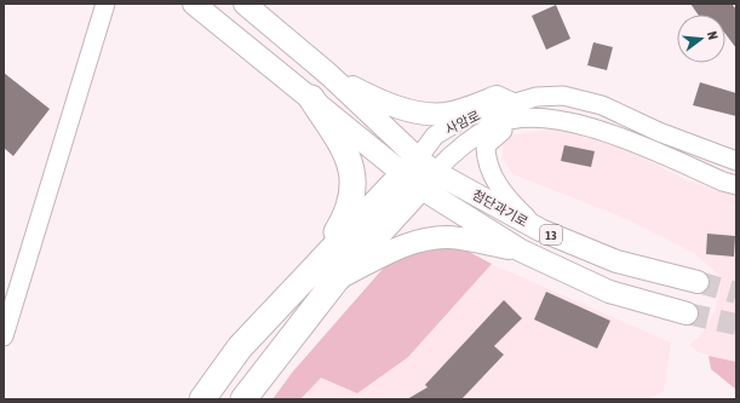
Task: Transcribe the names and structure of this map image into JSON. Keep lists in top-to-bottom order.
{
  "streets": {
    "main road": ["첨단과기로", "13"],
    "street": ["사암로"]
  },
  "crossings": [
    ["사암로", "첨단과기로"],
    ["사암로", "13"],
    ["첨단과기로", "13"]
  ],
  "north": "right"
}
